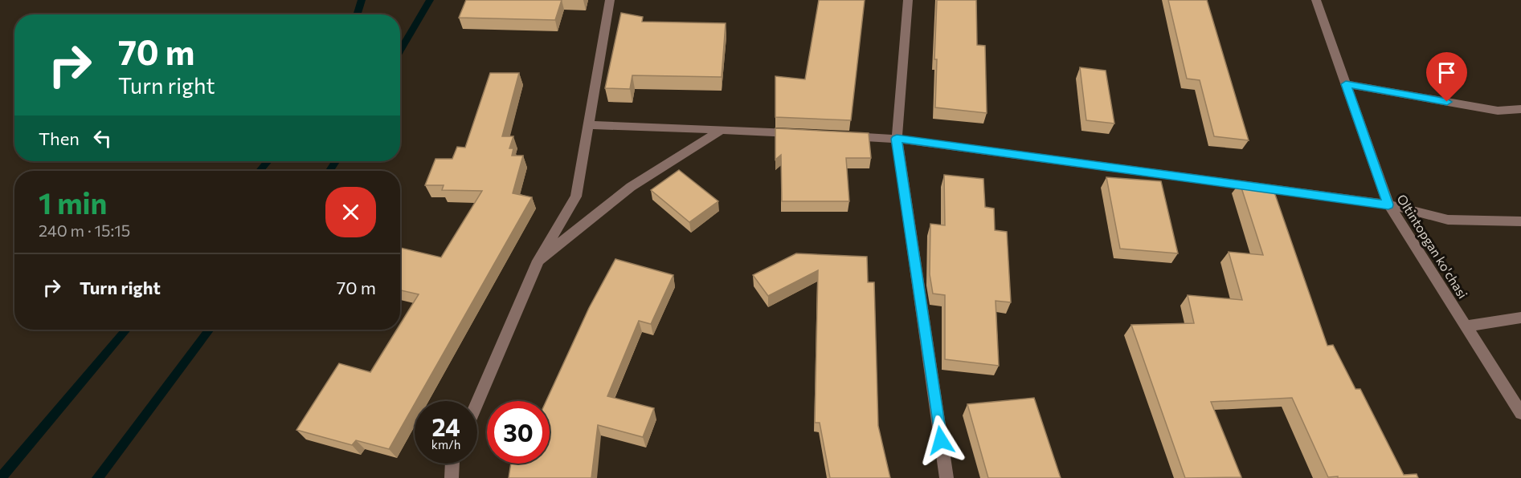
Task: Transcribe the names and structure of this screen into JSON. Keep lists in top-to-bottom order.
{
  "streets": {
    "street": ["Oltintopgan ko'chasi"]
  },
  "page": {
    "turn": ["70 m", "Turn right"],
    "then": "Then",
    "heading": ["1 min", "240 m · 15:15"],
    "list": [
      {
        "name": "Turn right",
        "value": "70 m"
      }
    ],
    "speed": "24 km/h",
    "limit": "30"
  }
}
